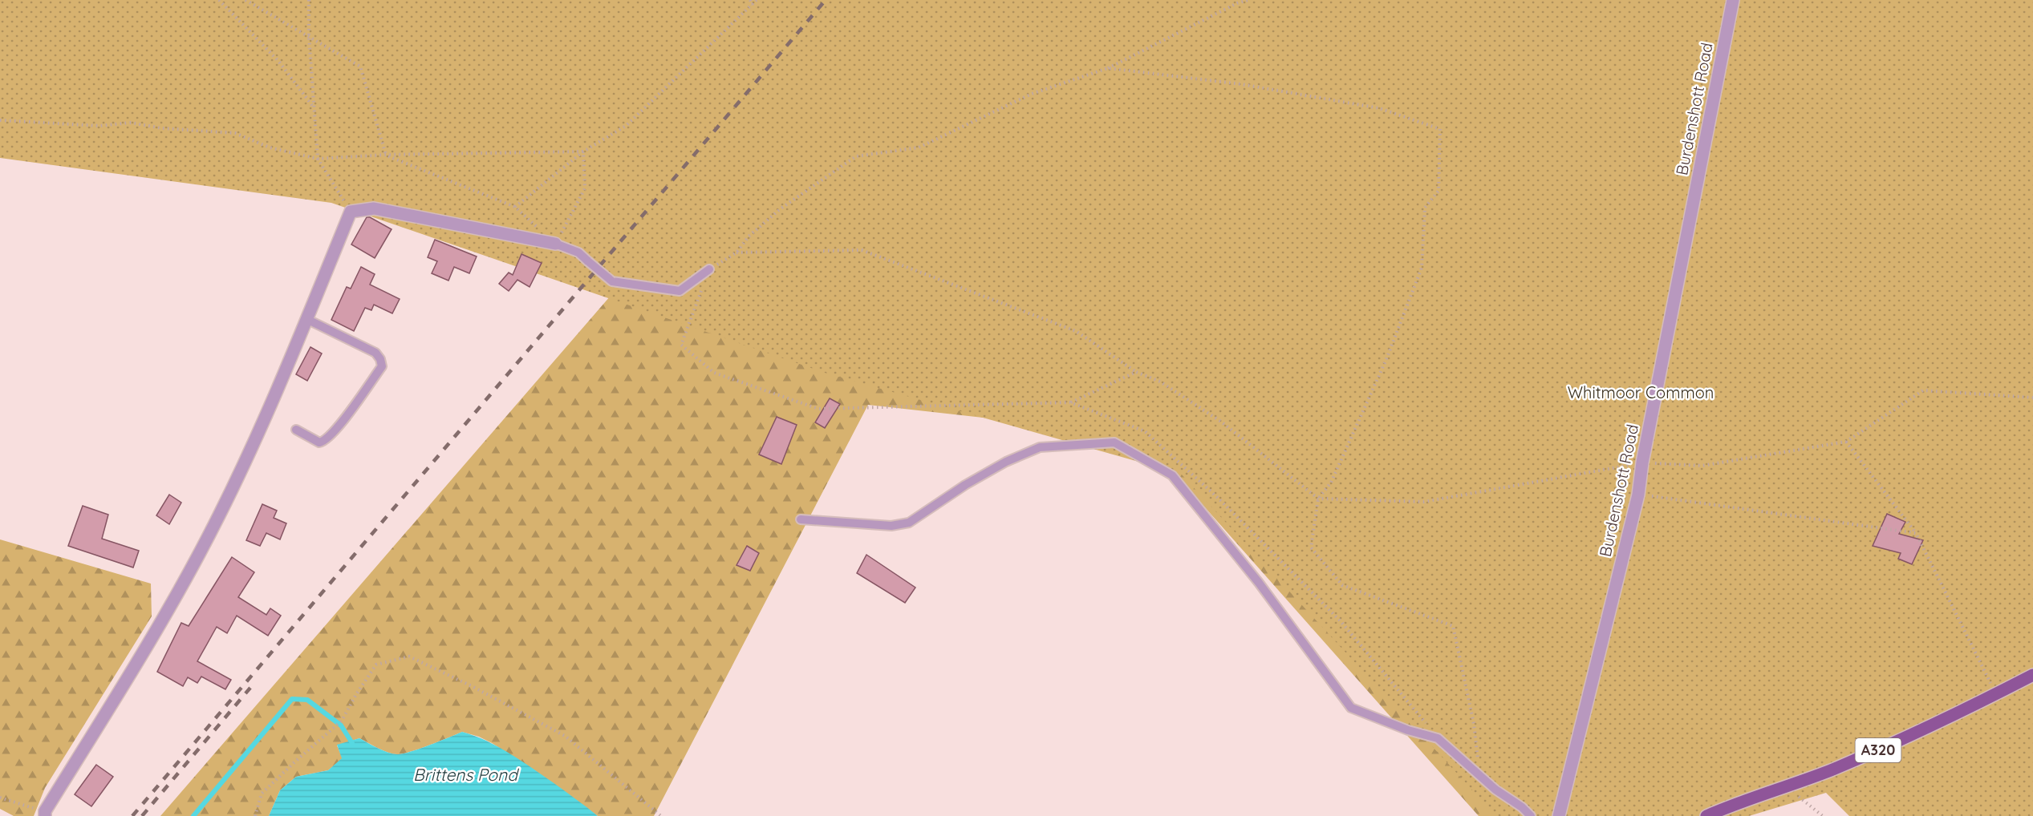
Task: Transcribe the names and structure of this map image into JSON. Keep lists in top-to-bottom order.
{
  "streets": {
    "main road": ["A320"],
    "street": ["Burdenshott Road"]
  },
  "water": ["Brittens Pond"],
  "parks": ["Whitmoor Common"]
}
